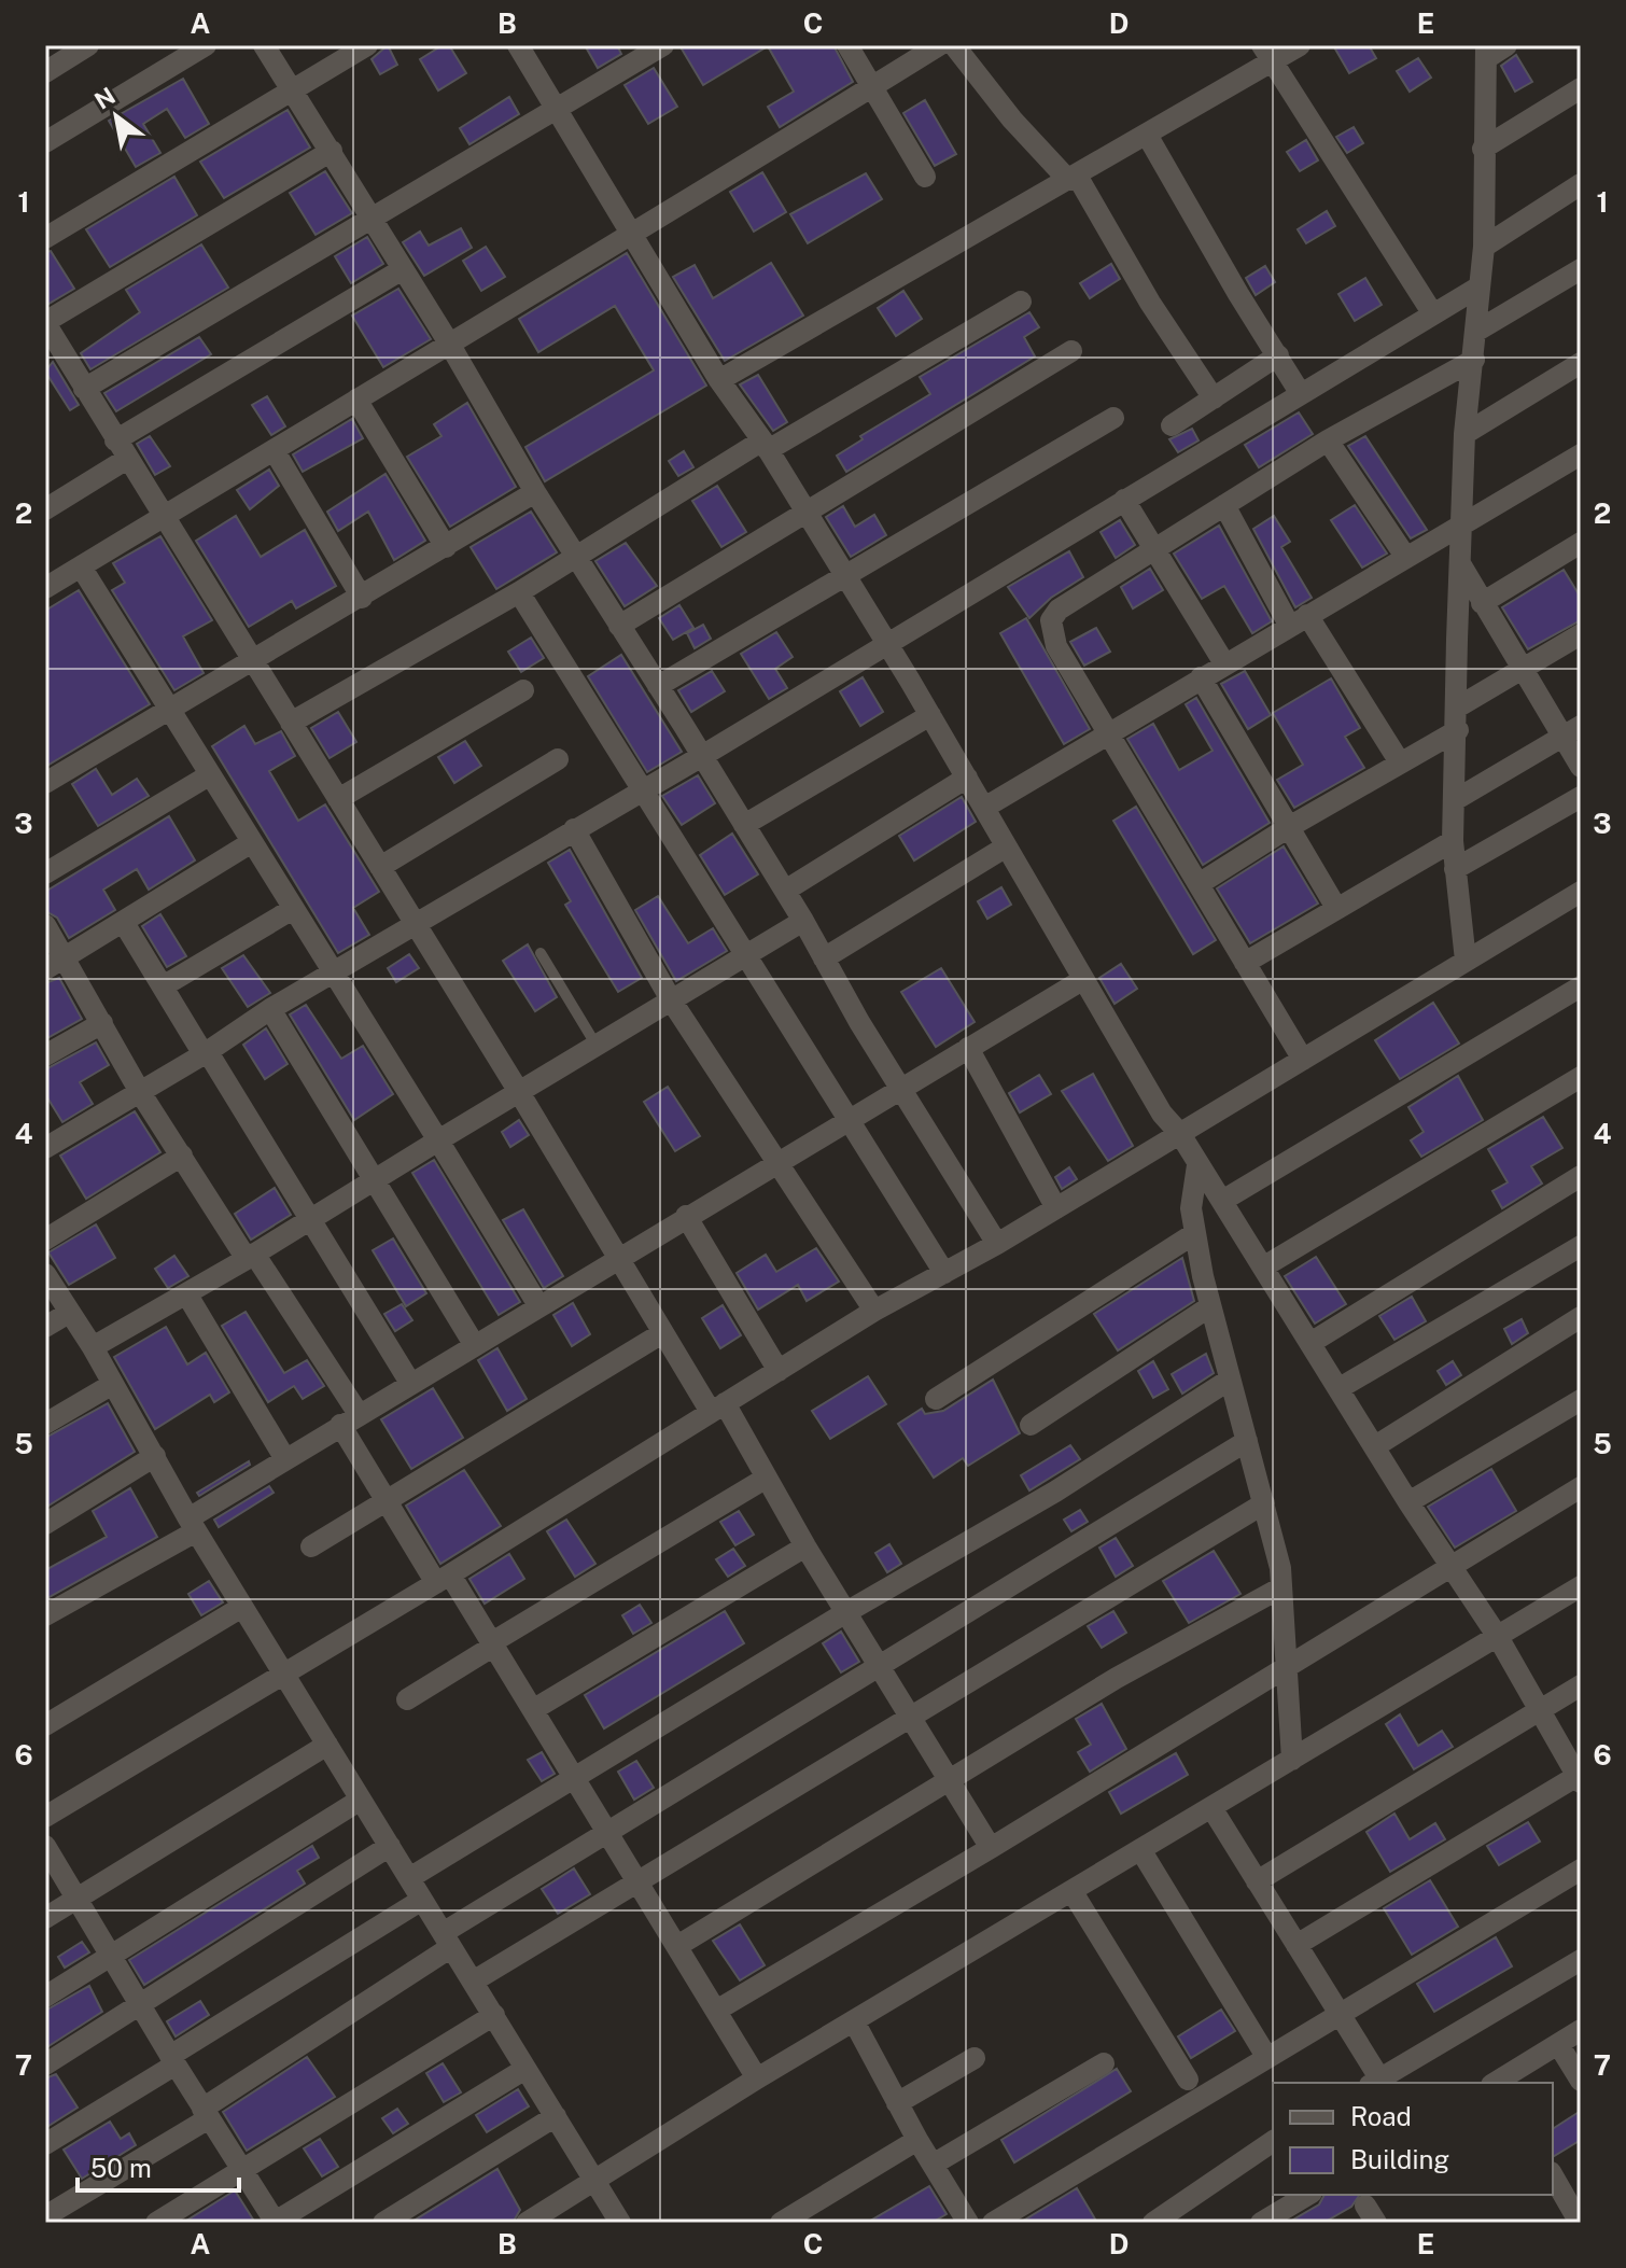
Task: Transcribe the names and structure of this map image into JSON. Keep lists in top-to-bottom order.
{
  "legend": ["Road", "Building"],
  "scale_bar": "50 m",
  "north": "top left",
  "grid": {
    "columns": [
      "A",
      "B",
      "C",
      "D",
      "E"
    ],
    "rows": [
      "1",
      "2",
      "3",
      "4",
      "5",
      "6",
      "7"
    ]
  }
}
